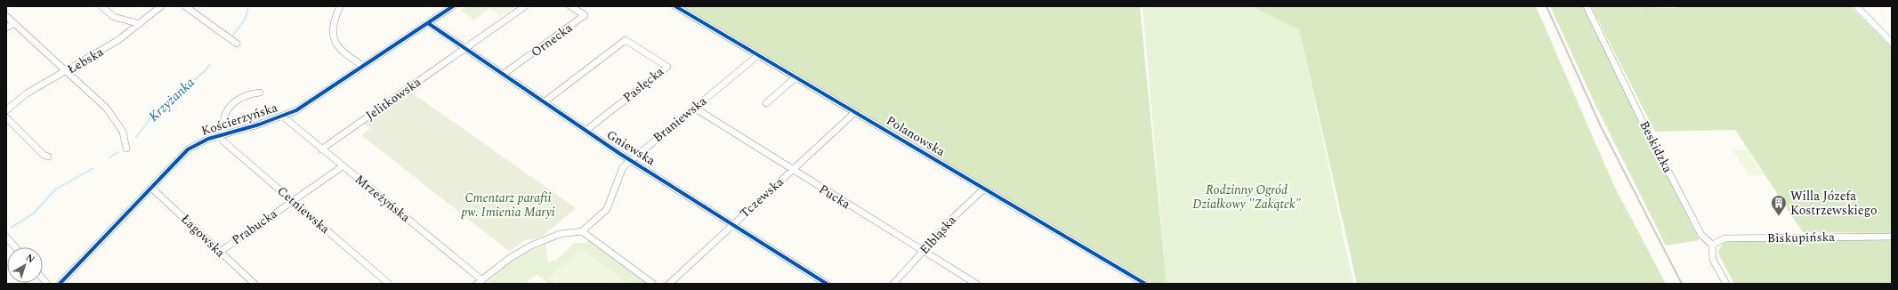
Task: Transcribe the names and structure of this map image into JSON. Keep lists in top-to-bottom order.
{
  "streets": {
    "street": [
      "Ornecka",
      "Łebska",
      "Pasłęcka",
      "Jelitkowska",
      "Kościerzyńska",
      "Braniewska",
      "Polanowska",
      "Beskidzka",
      "Gniewska",
      "Pucka",
      "Tczewska",
      "Mrzeżyńska",
      "Cetniewska",
      "Prabucka",
      "Elbląska",
      "Łagowska",
      "Biskupińska"
    ]
  },
  "crossings": [
    ["Ornecka", "Gniewska"],
    ["Pasłęcka", "Gniewska"],
    ["Jelitkowska", "Gniewska"],
    ["Jelitkowska", "Mrzeżyńska"],
    ["Kościerzyńska", "Gniewska"],
    ["Kościerzyńska", "Mrzeżyńska"],
    ["Kościerzyńska", "Cetniewska"],
    ["Kościerzyńska", "Łagowska"],
    ["Braniewska", "Polanowska"],
    ["Braniewska", "Gniewska"],
    ["Braniewska", "Pucka"],
    ["Polanowska", "Tczewska"],
    ["Polanowska", "Elbląska"],
    ["Beskidzka", "Biskupińska"],
    ["Gniewska", "Tczewska"],
    ["Pucka", "Tczewska"],
    ["Pucka", "Elbląska"],
    ["Mrzeżyńska", "Prabucka"],
    ["Cetniewska", "Prabucka"],
    ["Prabucka", "Łagowska"]
  ],
  "water": ["Krzyżanka"],
  "parks": ["Rodzinny Ogród Działkowy \"Zakątek\"", "Cmentarz parafii pw. Imienia Maryi"],
  "places": {
    "building": ["Willa Józefa Kostrzewskiego"]
  },
  "north": "top right"
}
